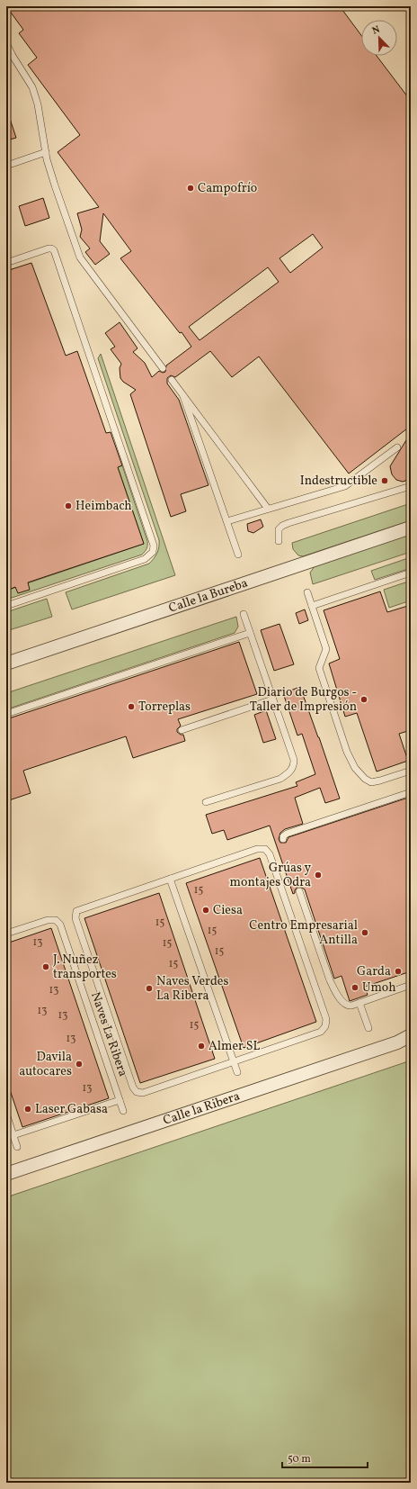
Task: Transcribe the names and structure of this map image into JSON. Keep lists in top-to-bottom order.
{
  "streets": {
    "street": ["Calle la Bureba", "Calle la Ribera"],
    "lane": ["Naves La Ribera"]
  },
  "places": [
    "Campofrío",
    "Indestructible",
    "Heimbach",
    "Diario de Burgos - Taller de Impresión",
    "Torreplas",
    "Grúas y montajes Odra",
    "Ciesa",
    "Centro Empresarial Antilla",
    "J. Nuñez transportes",
    "Garda",
    "Umoh",
    "Naves Verdes La Ribera",
    "Almer SL",
    "Davila autocares",
    "Laser Gabasa"
  ],
  "house_numbers": [
    "15",
    "15",
    "15",
    "13",
    "15",
    "15",
    "15",
    "13",
    "13",
    "13",
    "15",
    "13",
    "13"
  ],
  "scale_bar": "50 m",
  "north": "top left"
}
